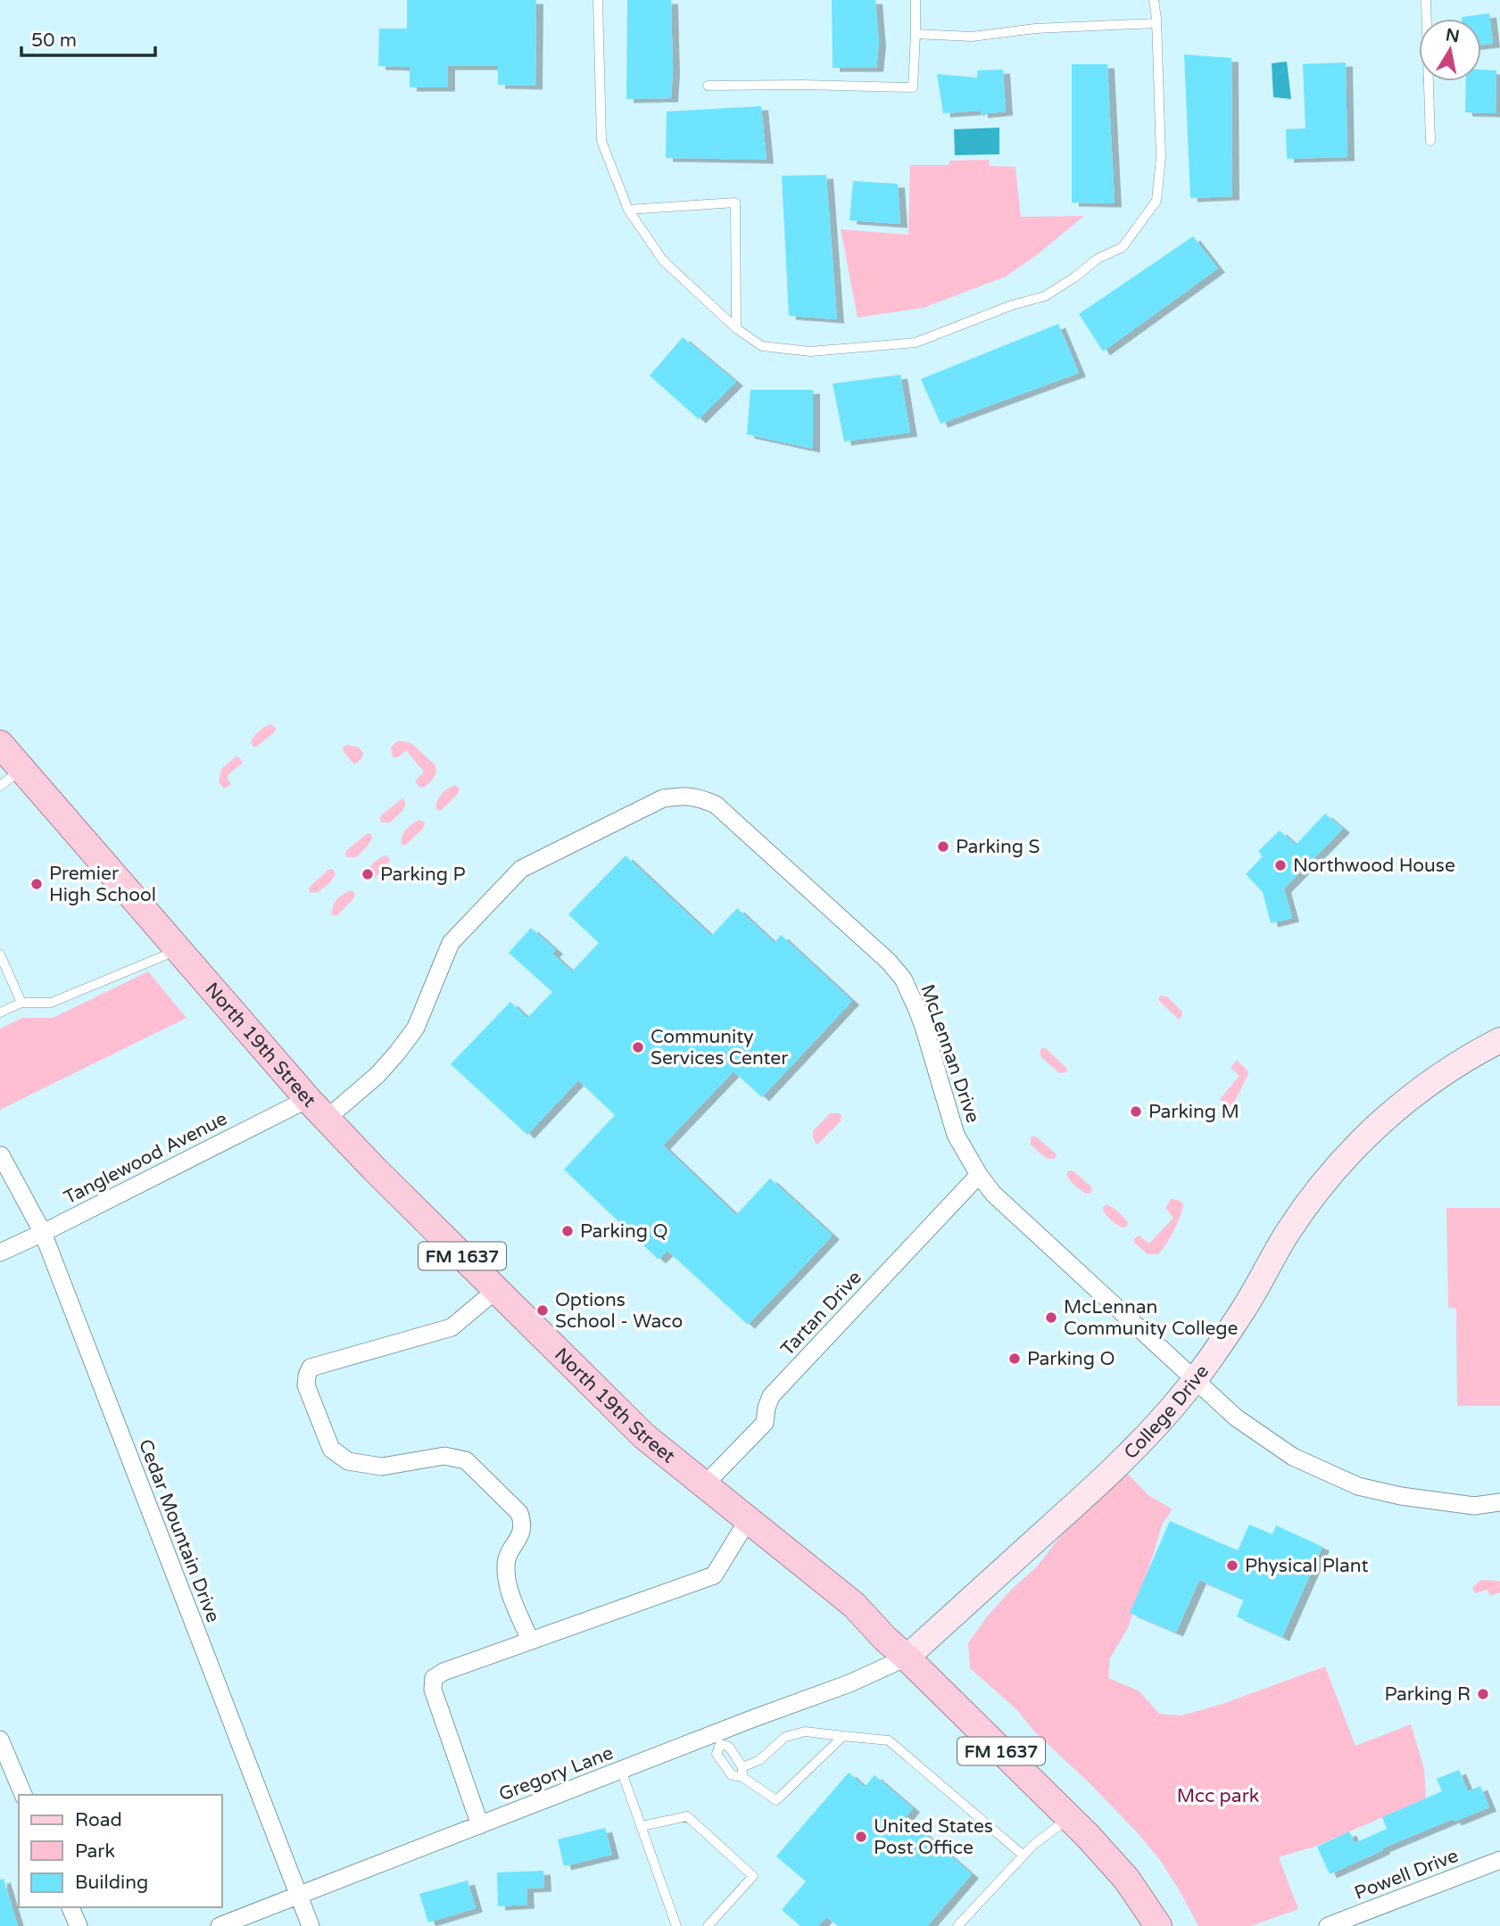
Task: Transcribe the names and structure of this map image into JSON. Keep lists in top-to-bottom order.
{
  "streets": {
    "main road": ["North 19th Street", "FM 1637"],
    "street": [
      "McLennan Drive",
      "Tanglewood Avenue",
      "Tartan Drive",
      "College Drive",
      "Cedar Mountain Drive",
      "Gregory Lane",
      "Powell Drive"
    ]
  },
  "crossings": [
    ["North 19th Street", "McLennan Drive"],
    ["North 19th Street", "Tanglewood Avenue"],
    ["North 19th Street", "Tartan Drive"],
    ["North 19th Street", "College Drive"],
    ["North 19th Street", "Gregory Lane"],
    ["McLennan Drive", "Tartan Drive"],
    ["McLennan Drive", "College Drive"],
    ["Tanglewood Avenue", "Cedar Mountain Drive"],
    ["College Drive", "Gregory Lane"],
    ["Cedar Mountain Drive", "Gregory Lane"]
  ],
  "parks": ["Mcc park"],
  "places": [
    "Parking S",
    "Northwood House",
    "Parking P",
    "Premier High School",
    "Community Services Center",
    "Parking M",
    "Parking Q",
    "Options School - Waco",
    "McLennan Community College",
    "Parking O",
    "Physical Plant",
    "Parking R",
    "United States Post Office"
  ],
  "legend": ["Road", "Park", "Building"],
  "scale_bar": "50 m",
  "north": "top"
}
